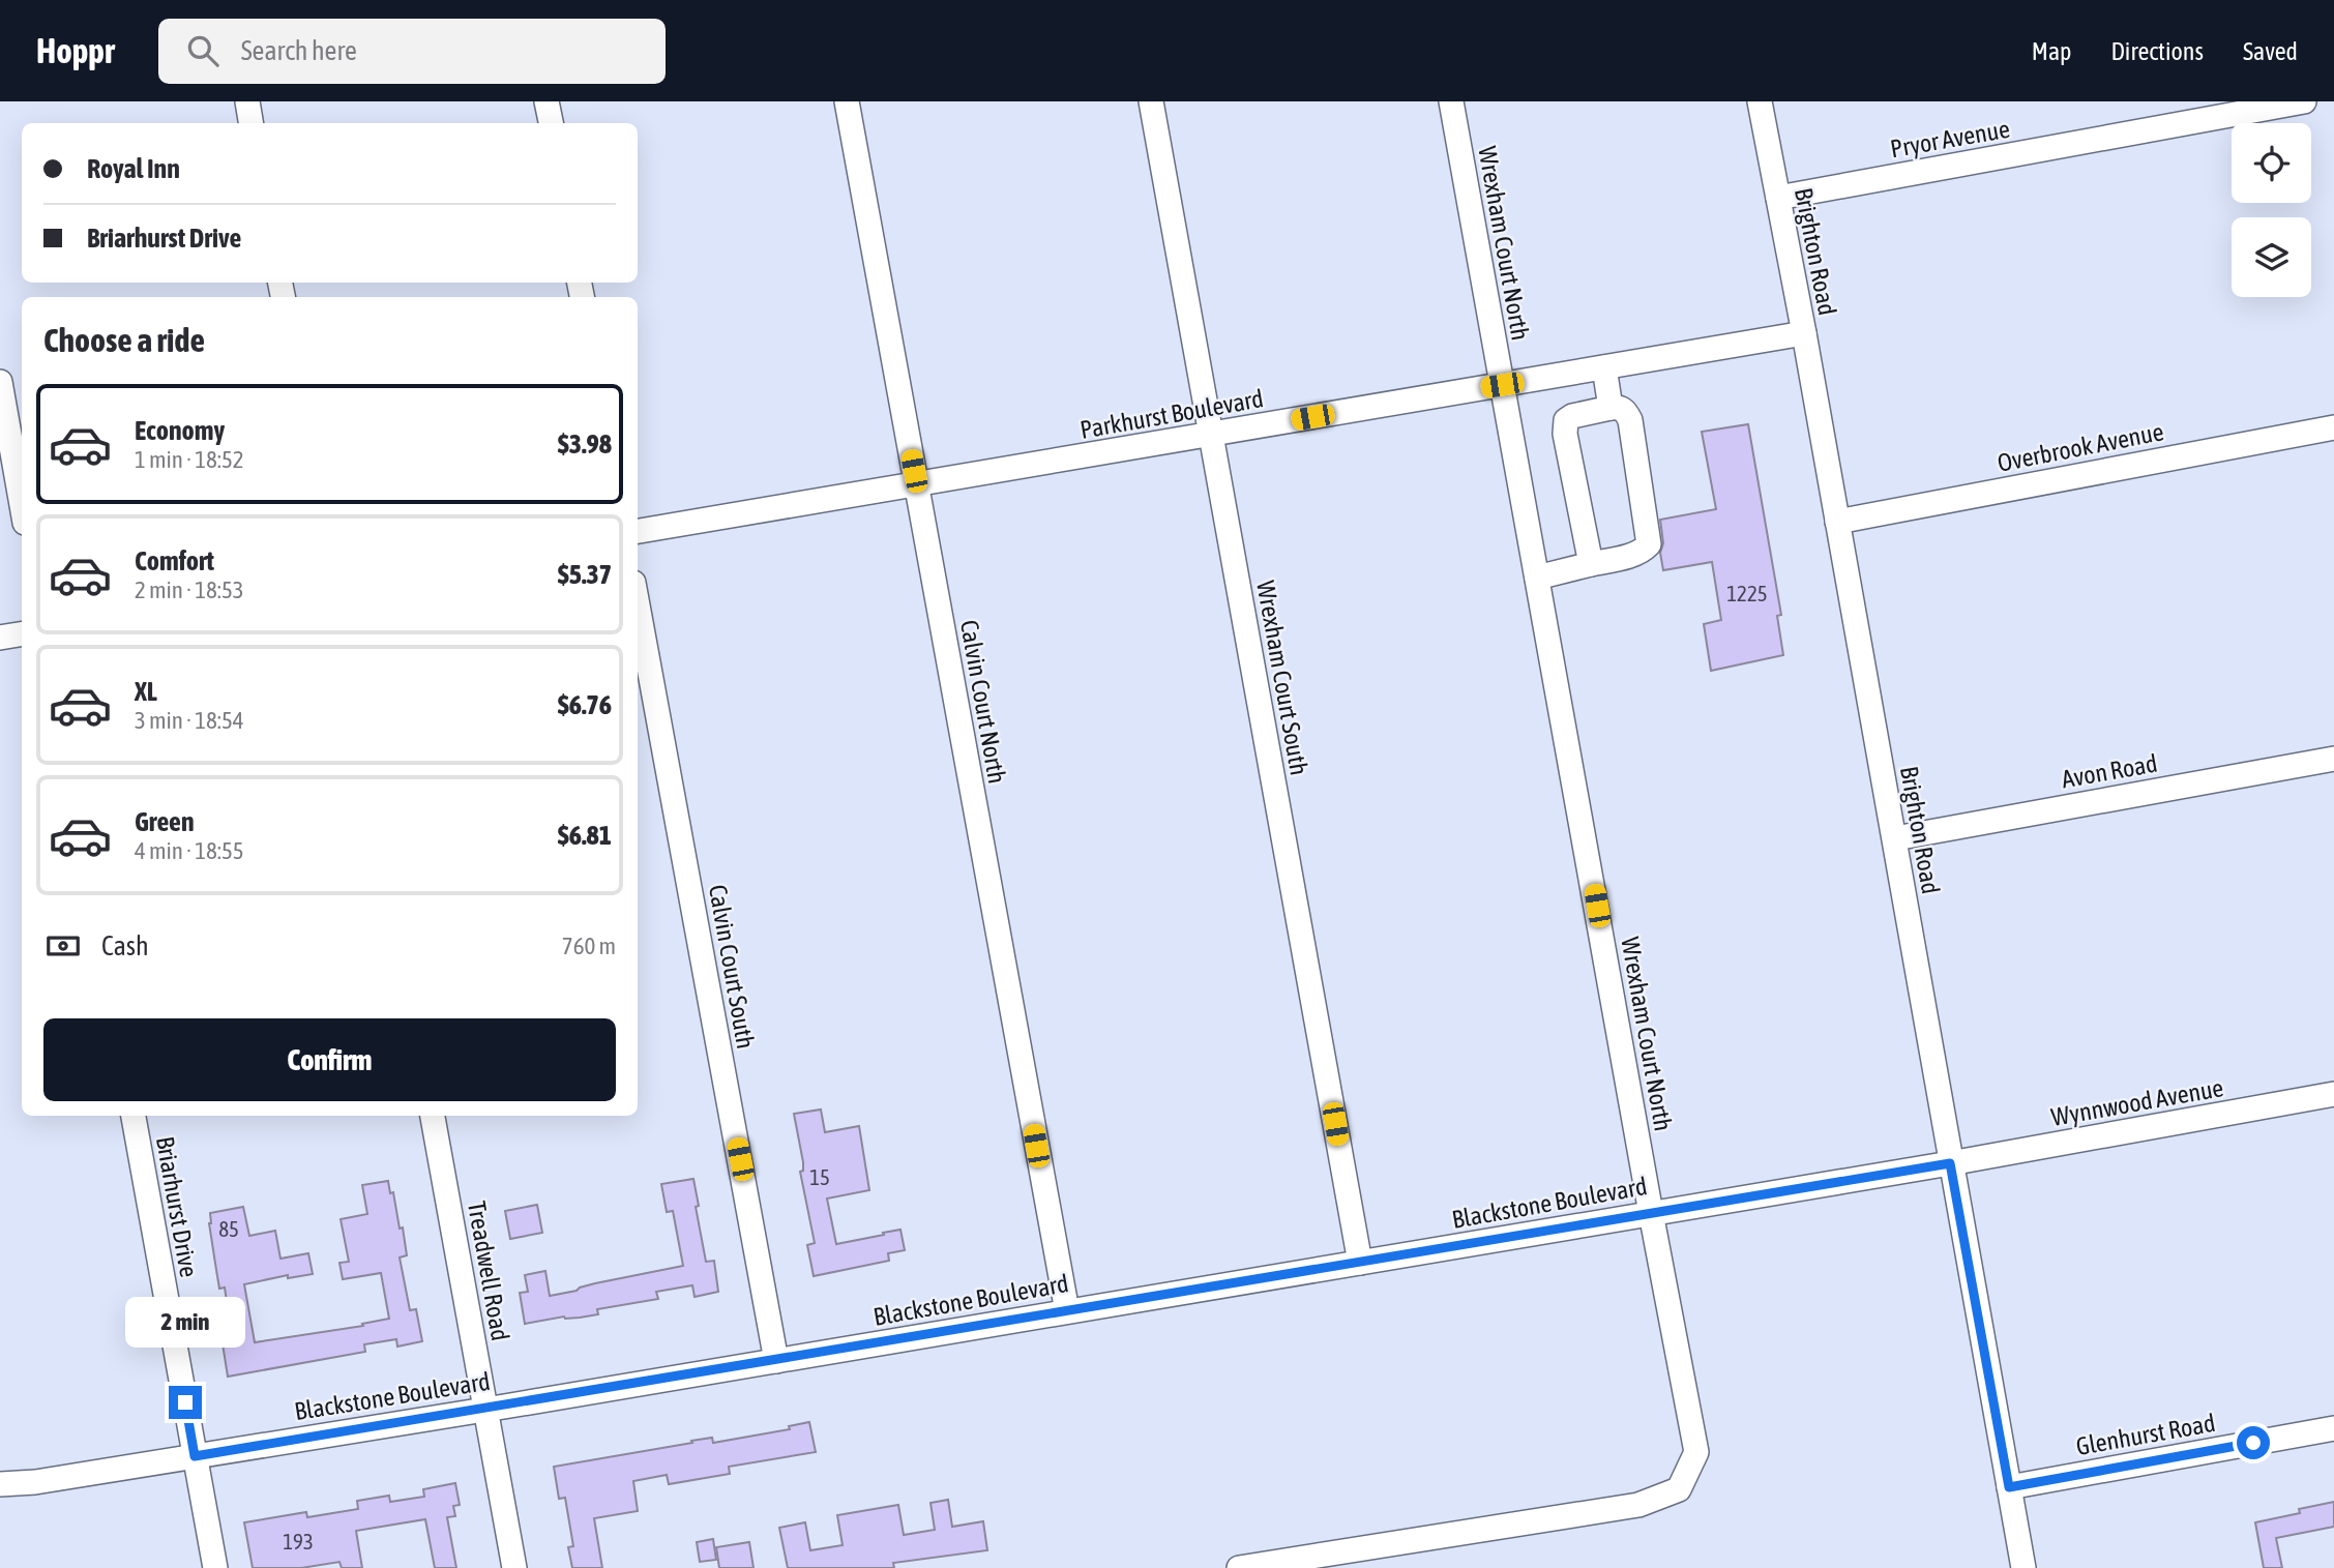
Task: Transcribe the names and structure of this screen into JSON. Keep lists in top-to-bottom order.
{
  "streets": {
    "street": [
      "Pryor Avenue",
      "Wrexham Court North",
      "Brighton Road",
      "Parkhurst Boulevard",
      "Overbrook Avenue",
      "Wrexham Court South",
      "Calvin Court North",
      "Avon Road",
      "Calvin Court South",
      "Wynnwood Avenue",
      "Blackstone Boulevard",
      "Briarhurst Drive",
      "Treadwell Road",
      "Glenhurst Road"
    ]
  },
  "crossings": [
    ["Pryor Avenue", "Brighton Road"],
    ["Wrexham Court North", "Parkhurst Boulevard"],
    ["Wrexham Court North", "Blackstone Boulevard"],
    ["Brighton Road", "Parkhurst Boulevard"],
    ["Brighton Road", "Overbrook Avenue"],
    ["Brighton Road", "Avon Road"],
    ["Brighton Road", "Wynnwood Avenue"],
    ["Brighton Road", "Blackstone Boulevard"],
    ["Brighton Road", "Glenhurst Road"],
    ["Parkhurst Boulevard", "Wrexham Court South"],
    ["Parkhurst Boulevard", "Calvin Court North"],
    ["Wrexham Court South", "Blackstone Boulevard"],
    ["Calvin Court North", "Blackstone Boulevard"],
    ["Calvin Court South", "Blackstone Boulevard"],
    ["Wynnwood Avenue", "Blackstone Boulevard"],
    ["Blackstone Boulevard", "Briarhurst Drive"],
    ["Blackstone Boulevard", "Treadwell Road"]
  ],
  "house_numbers": [
    "1225",
    "15",
    "85",
    "193"
  ],
  "page": {
    "header": "Hoppr",
    "search": "Search here",
    "nav": ["Map", "Directions", "Saved"],
    "banner": ["Royal Inn", "Briarhurst Drive"],
    "heading": "Choose a ride",
    "list": [
      {
        "name": "Economy",
        "note": "1 min · 18:52",
        "value": "$3.98"
      },
      {
        "name": "Comfort",
        "note": "2 min · 18:53",
        "value": "$5.37"
      },
      {
        "name": "XL",
        "note": "3 min · 18:54",
        "value": "$6.76"
      },
      {
        "name": "Green",
        "note": "4 min · 18:55",
        "value": "$6.81"
      }
    ],
    "pay": ["Cash", "760 m"],
    "buttons": "Confirm",
    "bubble": "2 min"
  }
}
